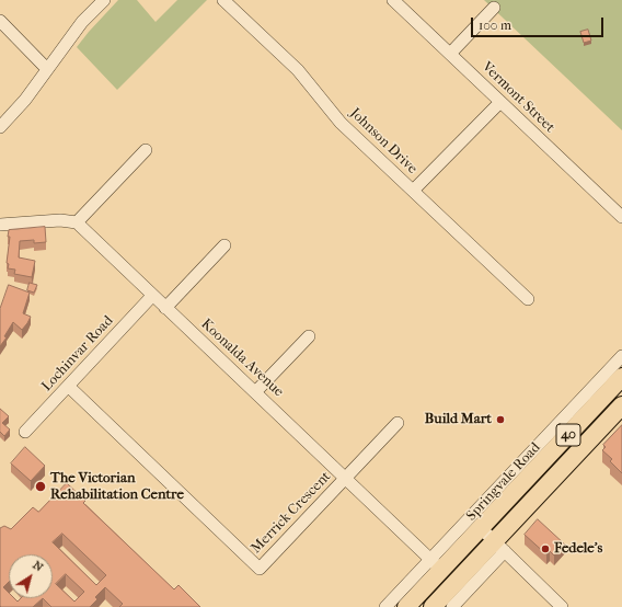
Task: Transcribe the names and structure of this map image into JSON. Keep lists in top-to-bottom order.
{
  "streets": {
    "highway": ["40", "Springvale Road"],
    "street": [
      "Vermont Street",
      "Johnson Drive",
      "Lochinvar Road",
      "Koonalda Avenue",
      "Merrick Crescent"
    ]
  },
  "crossings": [
    ["Lochinvar Road", "Koonalda Avenue"],
    ["Lochinvar Road", "Merrick Crescent"],
    ["Koonalda Avenue", "Springvale Road"],
    ["Koonalda Avenue", "Merrick Crescent"]
  ],
  "places": ["Build Mart", "The Victorian Rehabilitation Centre", "Fedele's"],
  "scale_bar": "100 m",
  "north": "top right"
}
